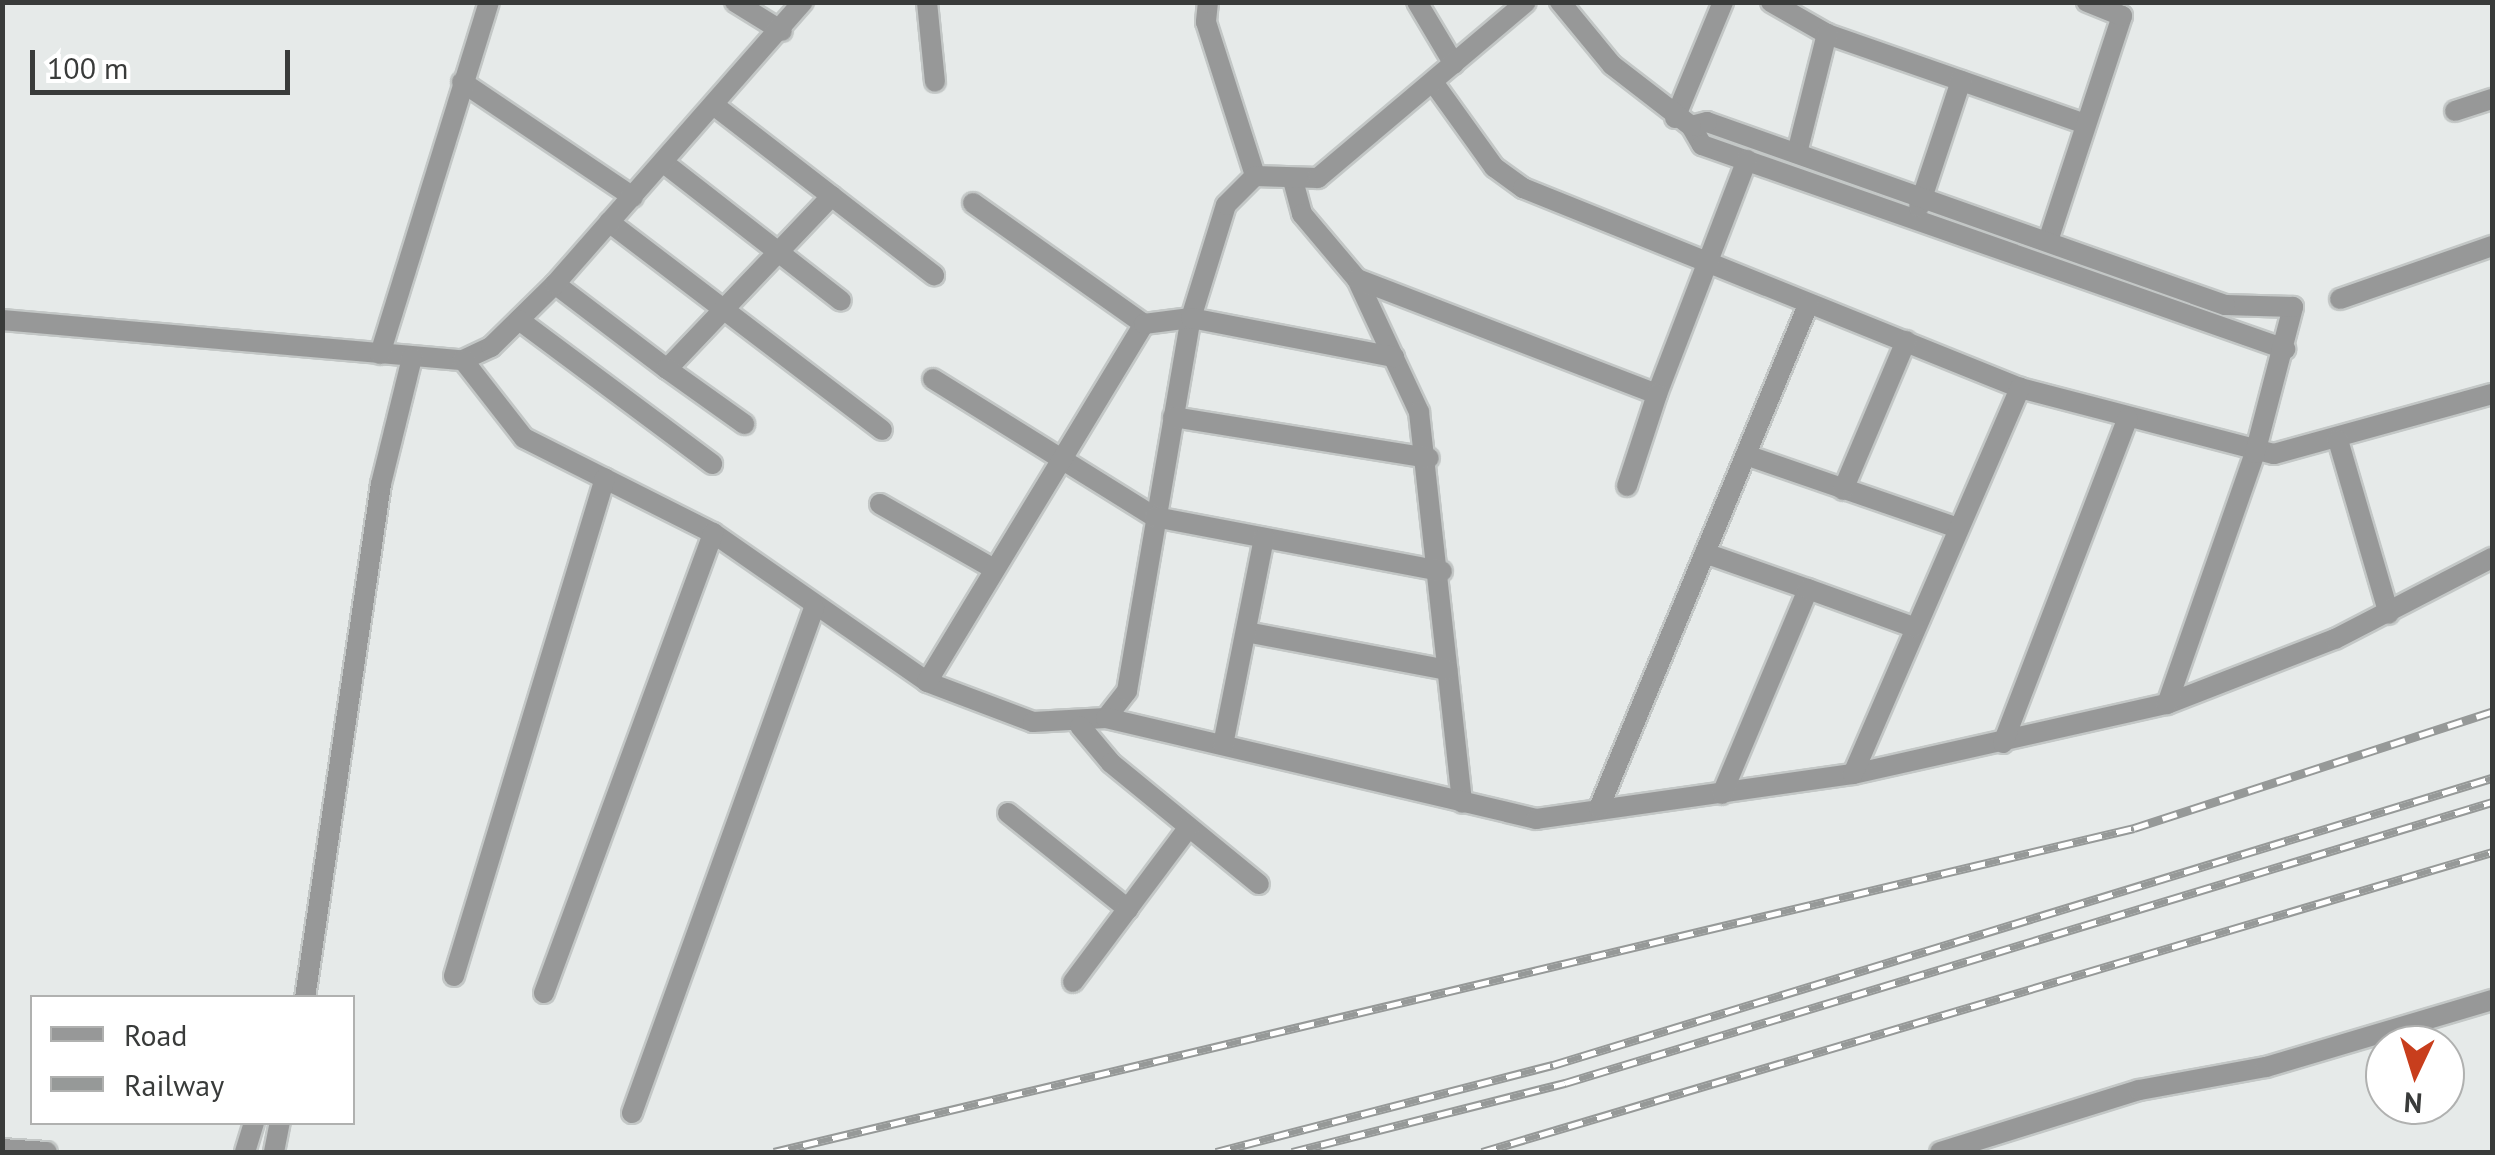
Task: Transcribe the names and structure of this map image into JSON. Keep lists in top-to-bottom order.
{
  "legend": ["Road", "Railway"],
  "scale_bar": "100 m",
  "north": "bottom"
}
